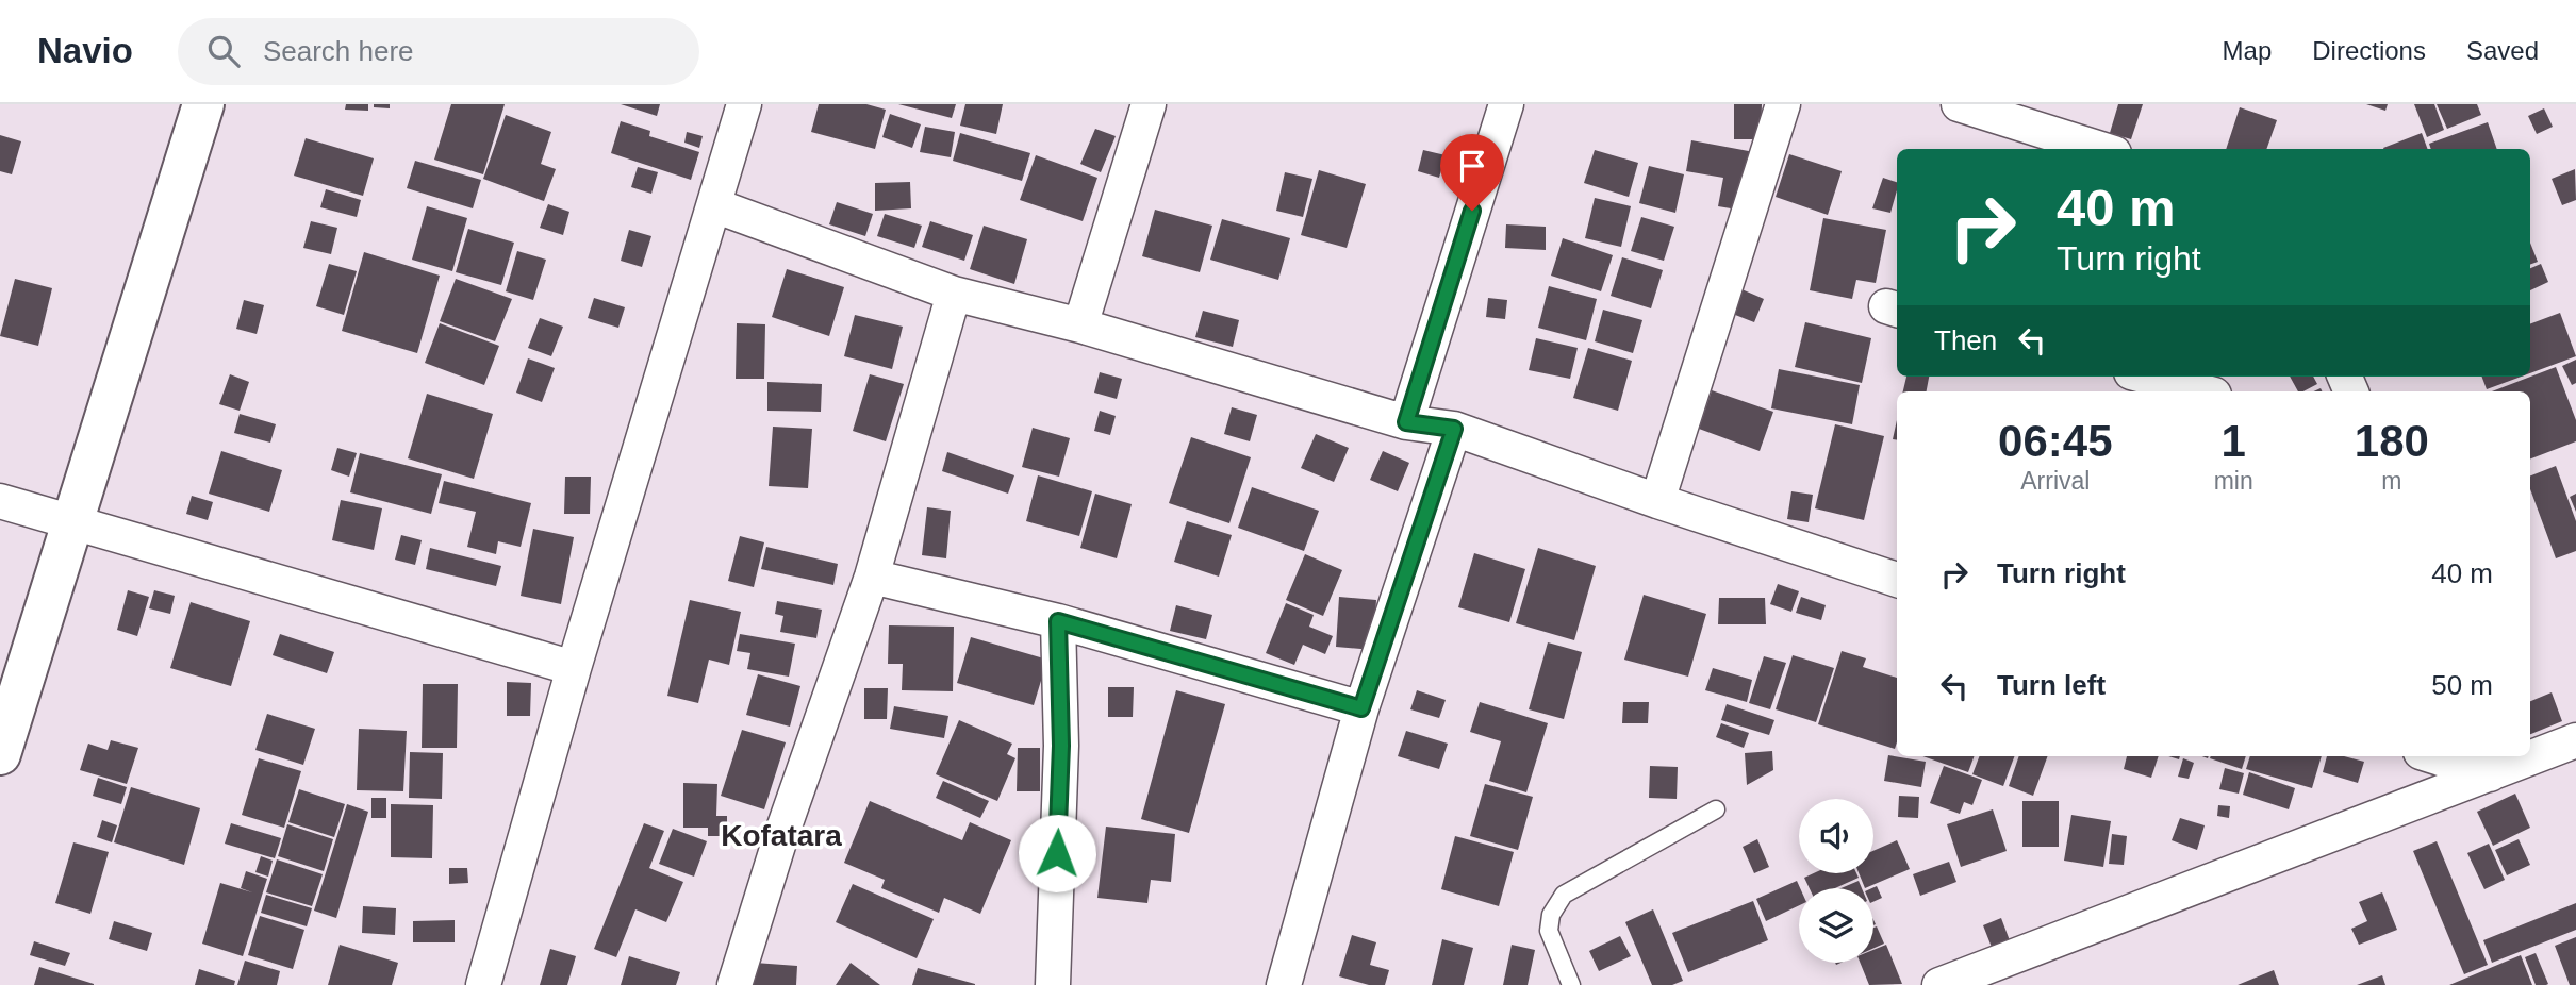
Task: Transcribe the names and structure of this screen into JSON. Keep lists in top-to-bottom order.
{
  "districts": ["Kofatara"],
  "page": {
    "header": "Navio",
    "search": "Search here",
    "nav": ["Map", "Directions", "Saved"],
    "turn": ["40 m", "Turn right"],
    "then": "Then",
    "eta": [
      "06:45",
      "Arrival",
      "1",
      "min",
      "180",
      "m"
    ],
    "list": [
      {
        "name": "Turn right",
        "value": "40 m"
      },
      {
        "name": "Turn left",
        "value": "50 m"
      }
    ]
  }
}
